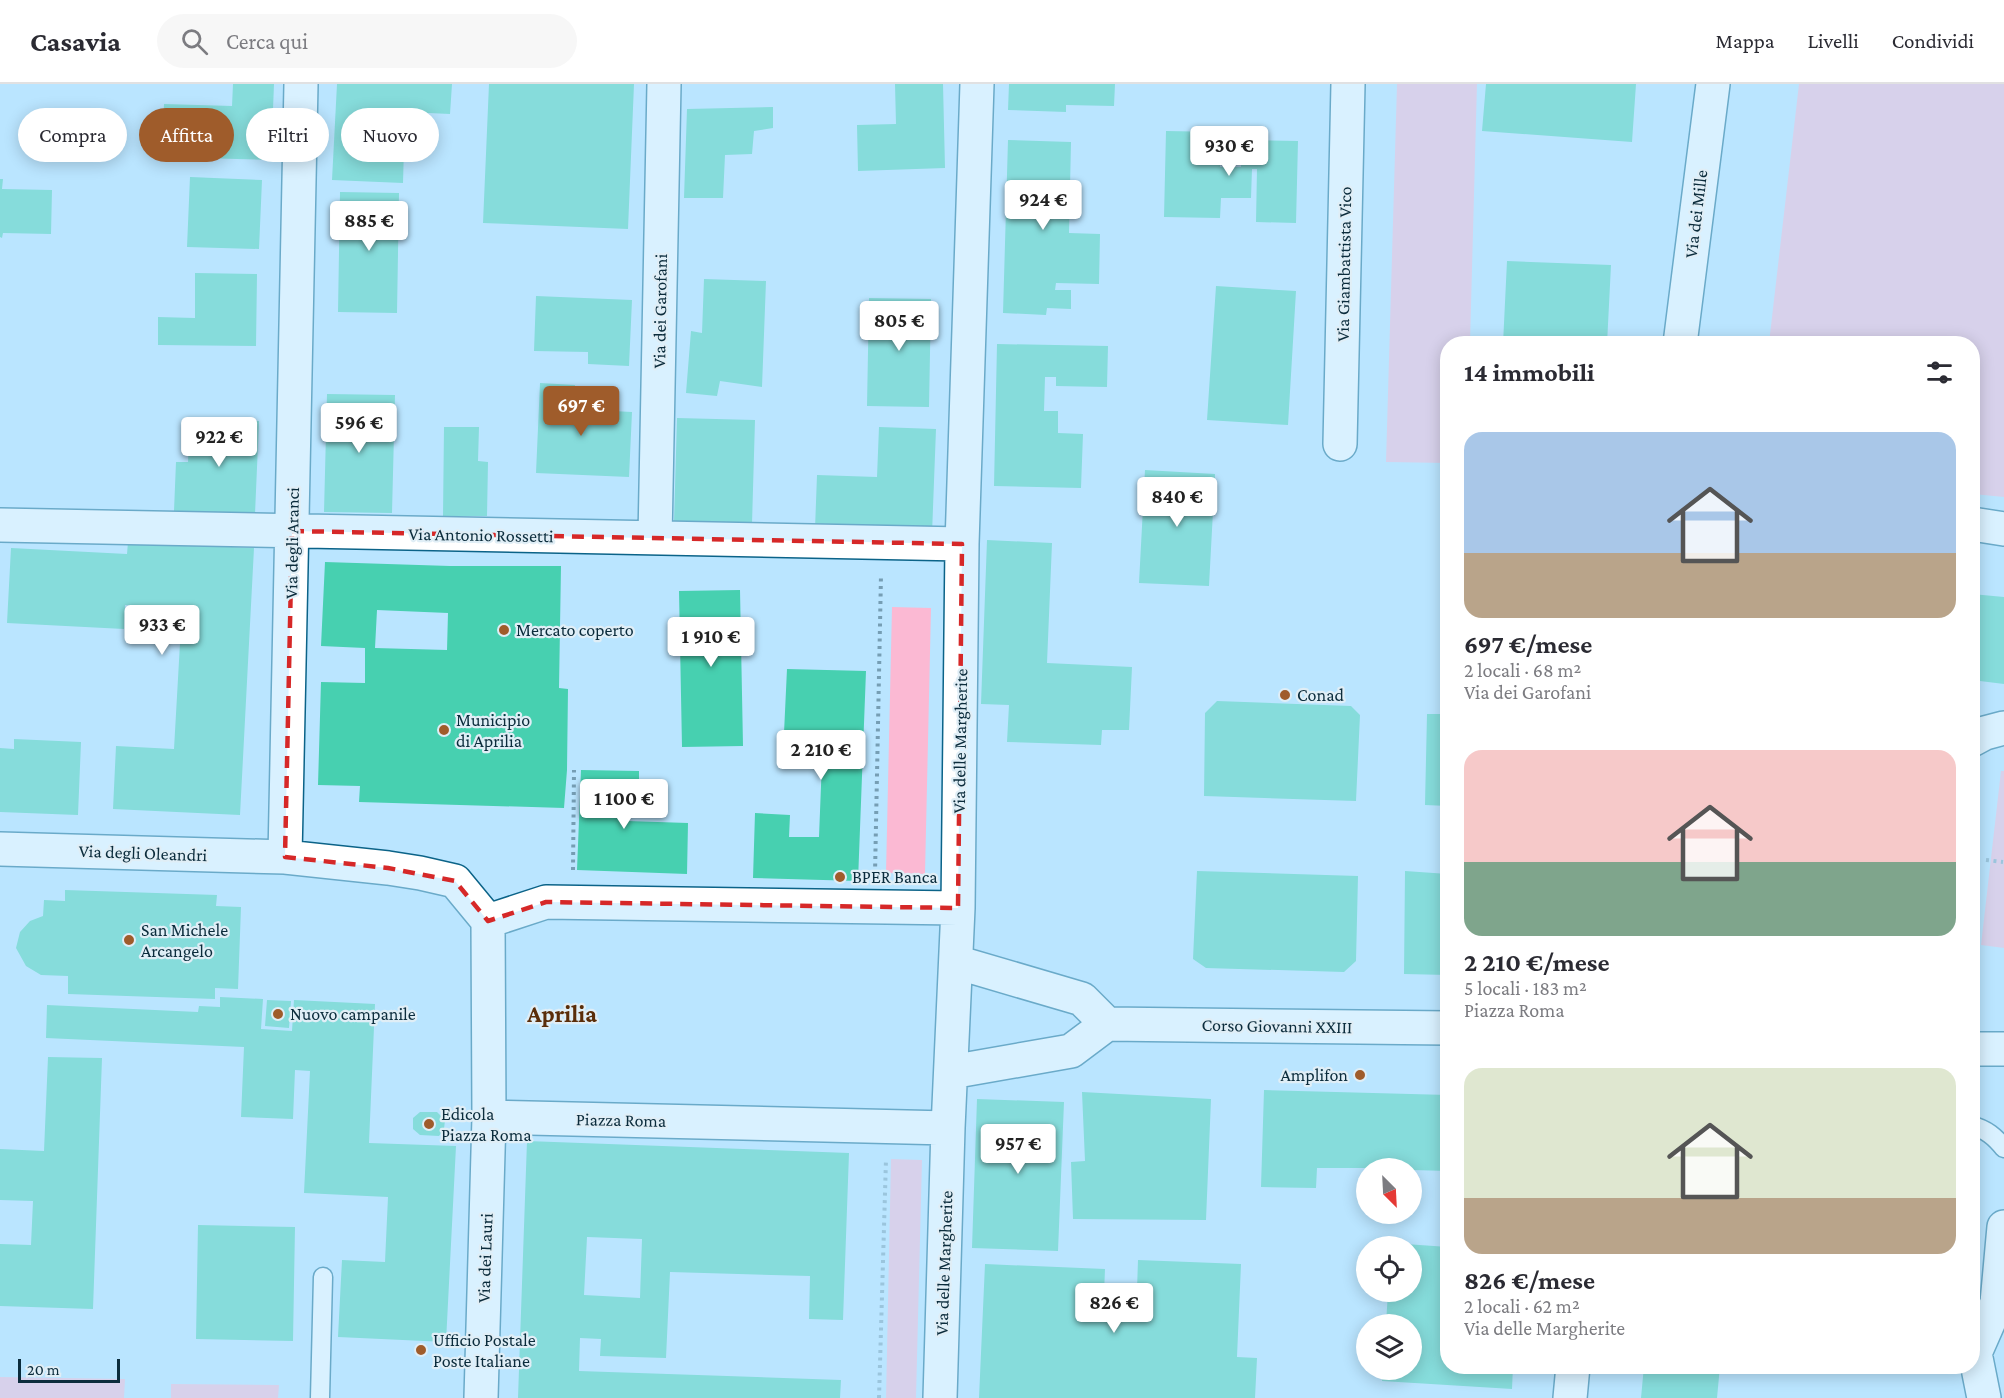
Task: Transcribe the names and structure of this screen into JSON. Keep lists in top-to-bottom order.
{
  "streets": {
    "street": [
      "Via dei Mille",
      "Via Giambattista Vico",
      "Via dei Garofani",
      "Via Antonio Rossetti",
      "Via degli Aranci",
      "Via delle Margherite",
      "Via degli Oleandri",
      "Corso Giovanni XXIII",
      "Piazza Roma",
      "Via dei Lauri"
    ]
  },
  "crossings": [
    ["Via dei Garofani", "Via Antonio Rossetti"],
    ["Via Antonio Rossetti", "Via degli Aranci"],
    ["Via Antonio Rossetti", "Via delle Margherite"],
    ["Via degli Aranci", "Via degli Oleandri"],
    ["Via delle Margherite", "Piazza Roma"],
    ["Piazza Roma", "Via dei Lauri"]
  ],
  "districts": ["Aprilia"],
  "places": [
    "Mercato coperto",
    "Conad",
    "Municipio di Aprilia",
    "BPER Banca",
    "San Michele Arcangelo",
    "Nuovo campanile",
    "Amplifon",
    "Edicola Piazza Roma",
    "Ufficio Postale Poste Italiane"
  ],
  "scale_bar": "20 m",
  "north": "bottom right",
  "page": {
    "header": "Casavia",
    "search": "Cerca qui",
    "nav": ["Mappa", "Livelli", "Condividi"],
    "chip": [
      "Compra",
      "Affitta",
      "Filtri",
      "Nuovo"
    ],
    "price": [
      "930 €",
      "924 €",
      "885 €",
      "805 €",
      "697 €",
      "596 €",
      "922 €",
      "840 €",
      "933 €",
      "1 910 €",
      "2 210 €",
      "1 100 €",
      "957 €",
      "826 €"
    ],
    "heading": "14 immobili",
    "list": [
      {
        "name": "697 €/mese",
        "note": "2 locali · 68 m² · Via dei Garofani"
      },
      {
        "name": "2 210 €/mese",
        "note": "5 locali · 183 m² · Piazza Roma"
      },
      {
        "name": "826 €/mese",
        "note": "2 locali · 62 m² · Via delle Margherite"
      }
    ],
    "scale": "20 m"
  }
}
